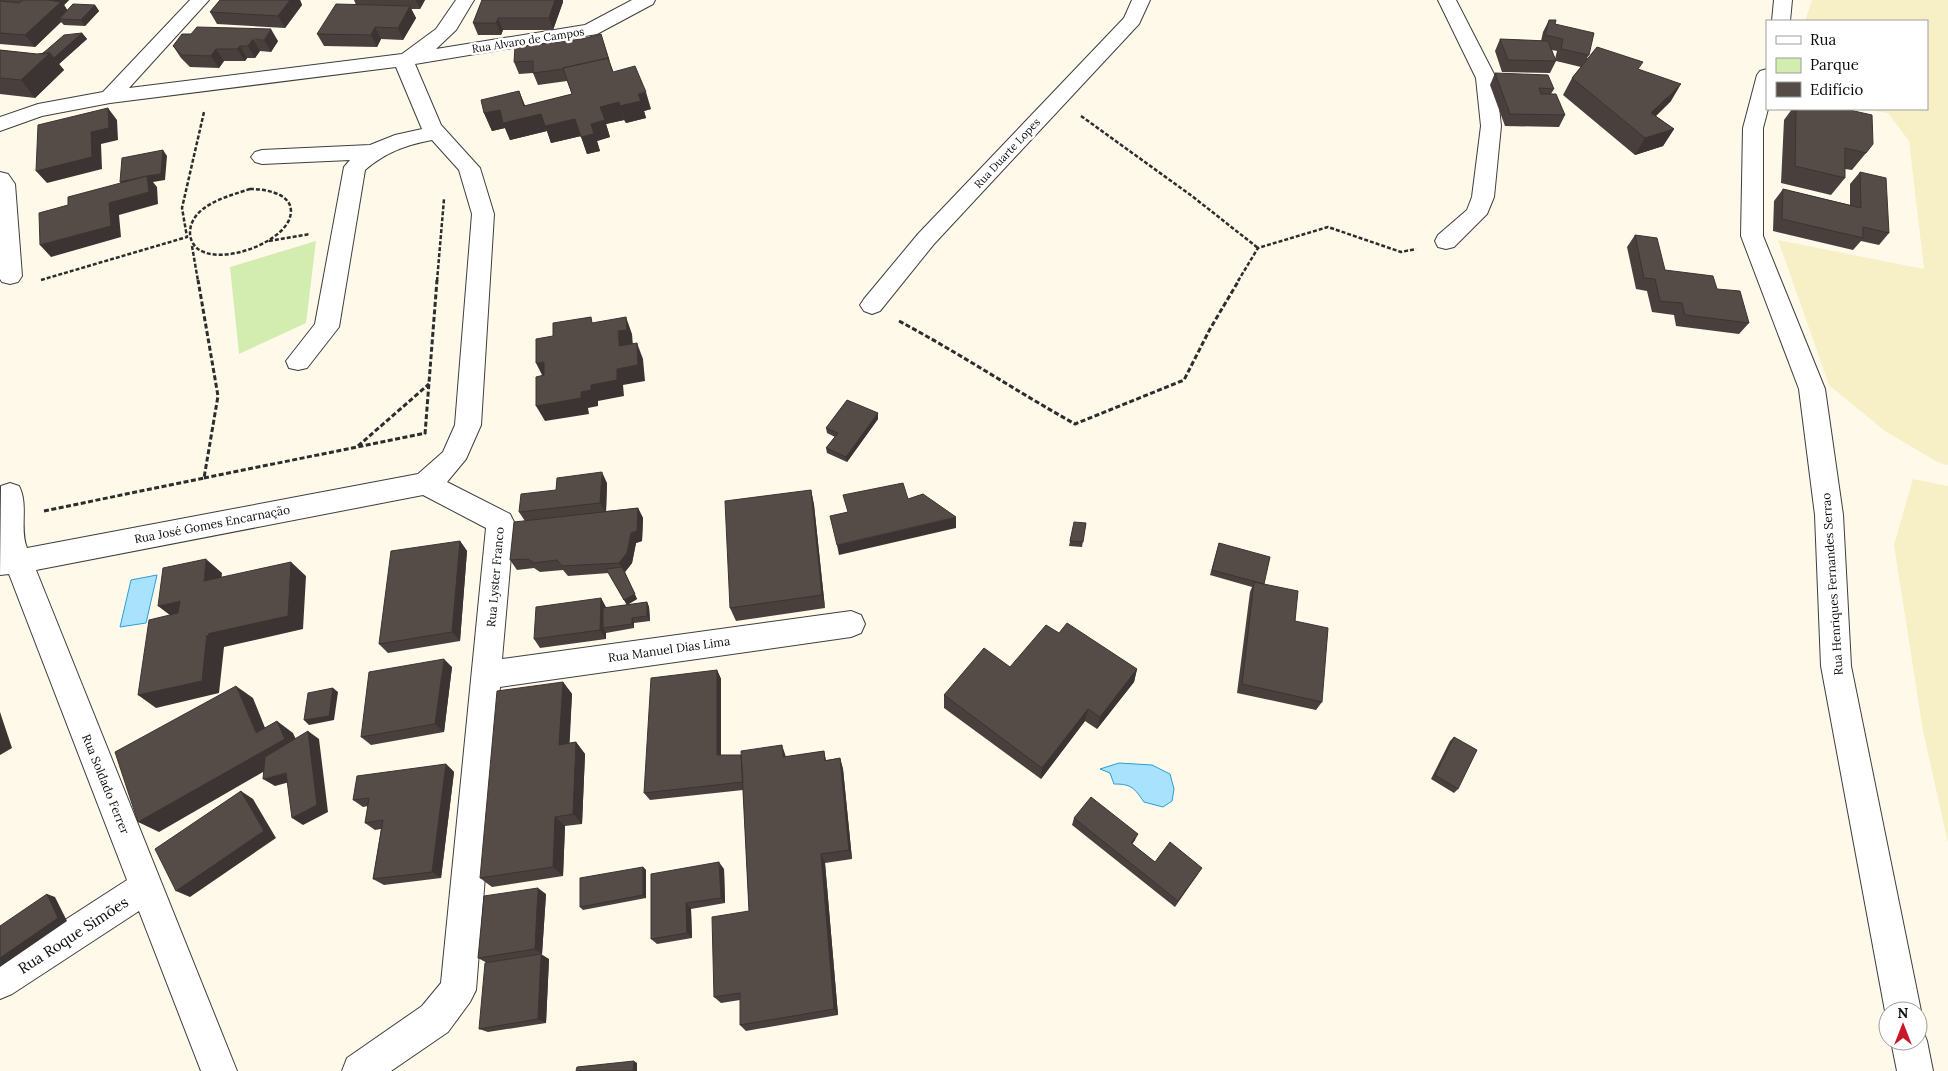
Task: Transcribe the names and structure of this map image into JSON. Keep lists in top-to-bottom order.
{
  "streets": {
    "street": [
      "Rua Alvaro de Campos",
      "Rua Duarte Lopes",
      "Rua José Gomes Encarnação",
      "Rua Lyster Franco",
      "Rua Henriques Fernandes Serrao",
      "Rua Manuel Dias Lima",
      "Rua Soldado Ferrer",
      "Rua Roque Simões"
    ]
  },
  "crossings": [
    ["Rua José Gomes Encarnação", "Rua Lyster Franco"],
    ["Rua José Gomes Encarnação", "Rua Soldado Ferrer"],
    ["Rua Lyster Franco", "Rua Manuel Dias Lima"],
    ["Rua Soldado Ferrer", "Rua Roque Simões"]
  ],
  "legend": ["Rua", "Parque", "Edifício"],
  "north": "top"
}
